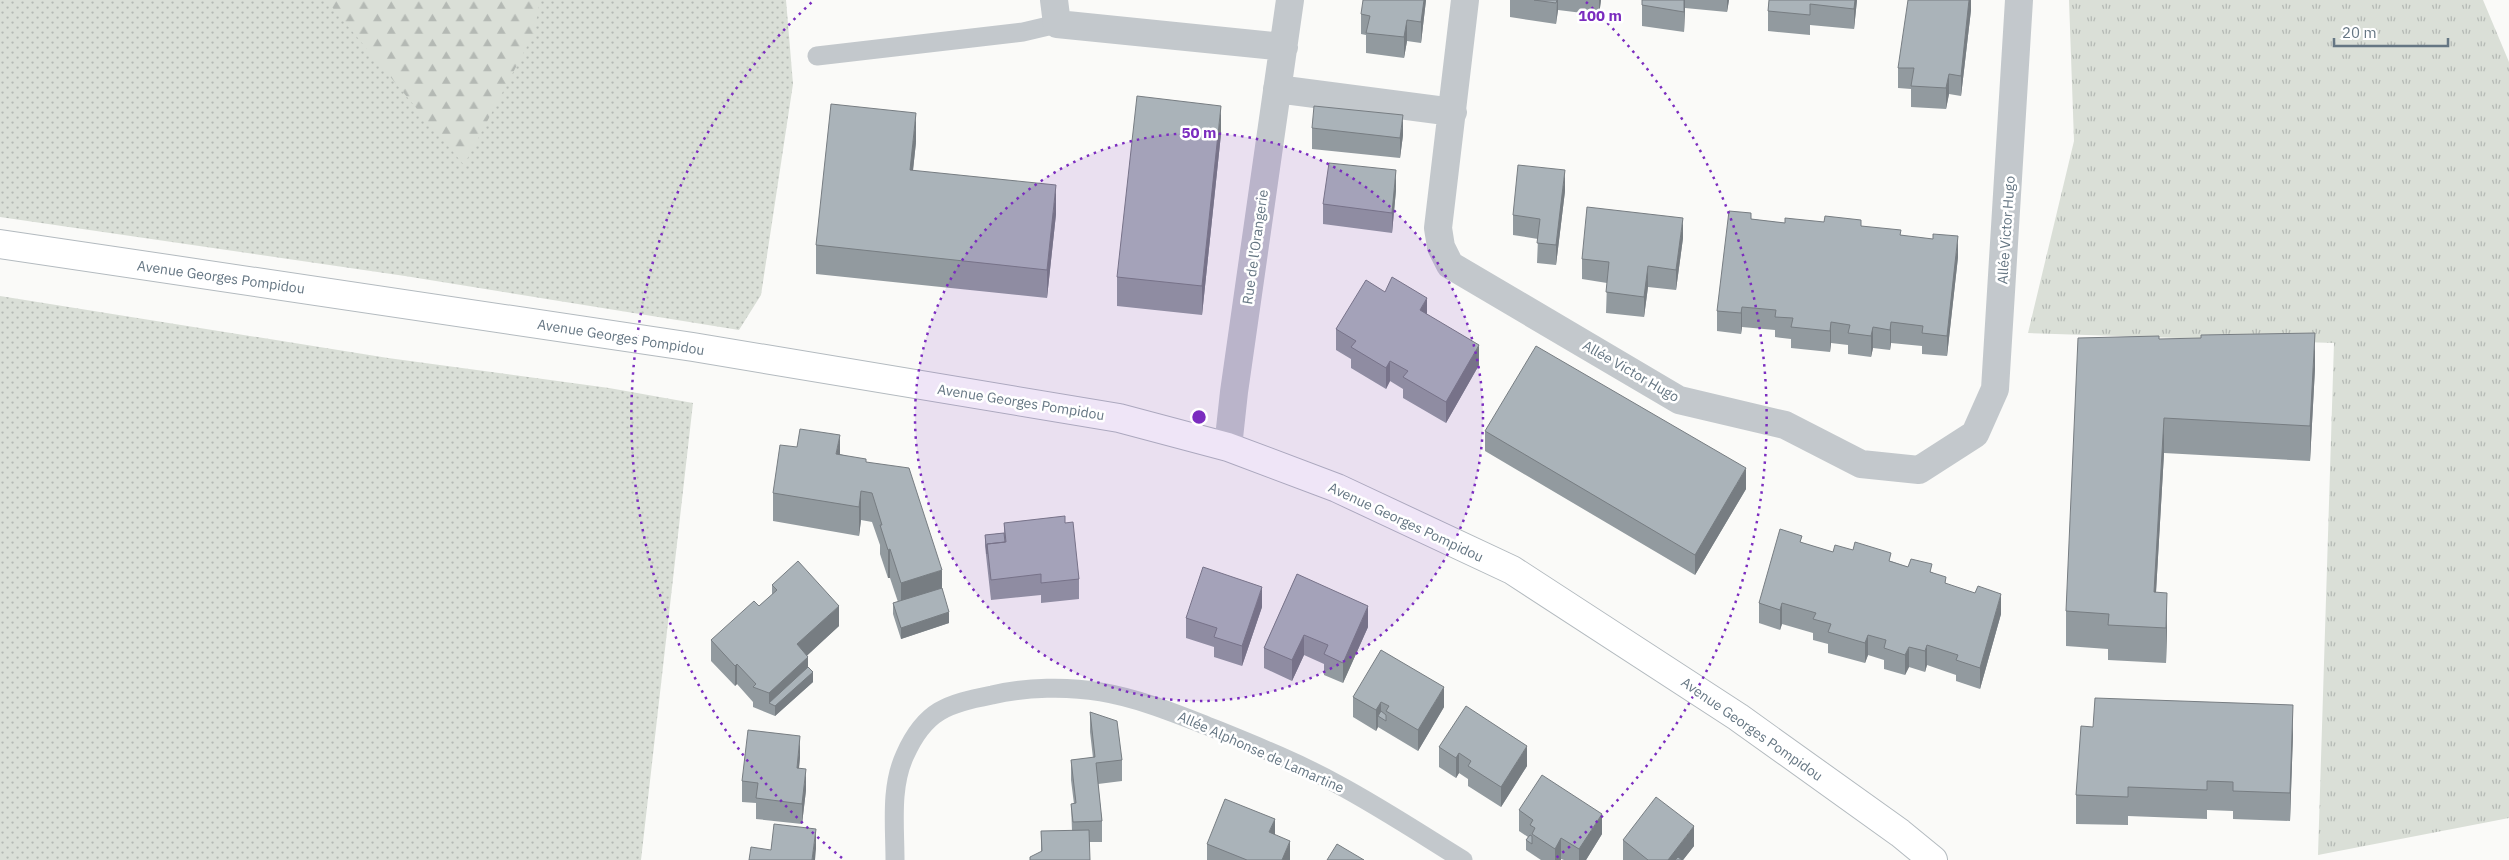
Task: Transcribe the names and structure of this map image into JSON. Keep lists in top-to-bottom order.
{
  "streets": {
    "main road": ["Avenue Georges Pompidou"],
    "street": ["Allée Victor Hugo", "Rue de l'Orangerie"],
    "lane": ["Allée Alphonse de Lamartine"]
  },
  "crossings": [
    ["Rue de l'Orangerie", "Avenue Georges Pompidou"]
  ],
  "scale_bar": "20 m",
  "rings": ["100 m", "50 m"]
}
